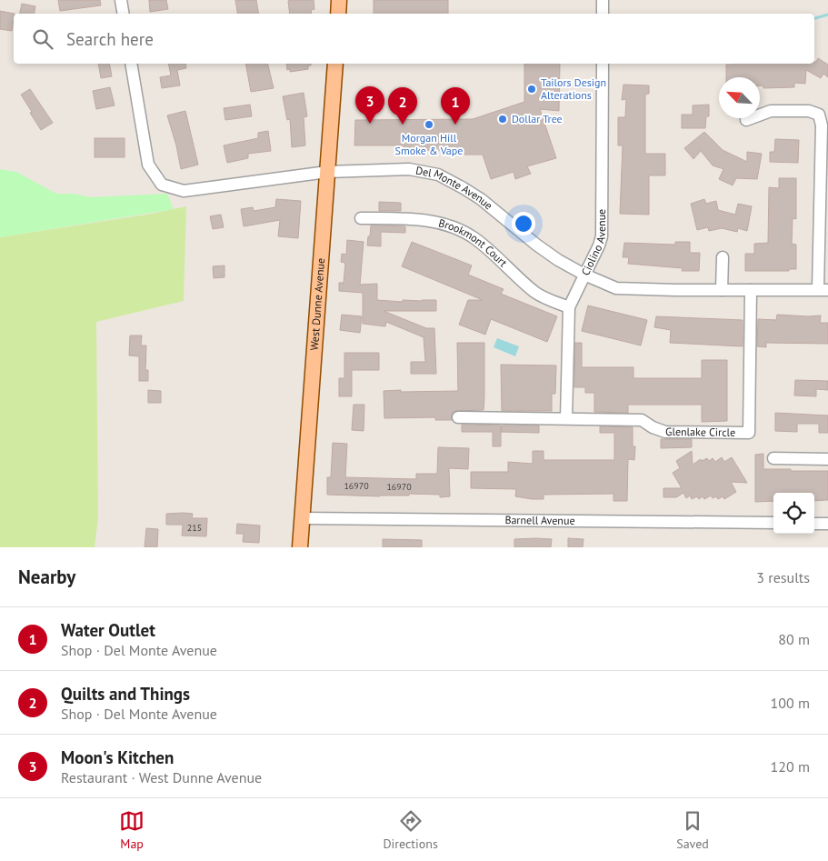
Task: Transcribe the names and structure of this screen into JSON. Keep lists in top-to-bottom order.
{
  "streets": {
    "main road": ["West Dunne Avenue"],
    "street": [
      "Del Monte Avenue",
      "Ciolino Avenue",
      "Brookmont Court",
      "Glenlake Circle",
      "Barnell Avenue"
    ]
  },
  "crossings": [
    ["Del Monte Avenue", "Ciolino Avenue"],
    ["Del Monte Avenue", "West Dunne Avenue"],
    ["Del Monte Avenue", "Glenlake Circle"],
    ["Ciolino Avenue", "Brookmont Court"],
    ["Ciolino Avenue", "Glenlake Circle"],
    ["West Dunne Avenue", "Barnell Avenue"]
  ],
  "places": ["Tailors Design Alterations", "Dollar Tree", "Morgan Hill Smoke & Vape"],
  "house_numbers": ["16970", "16970", "215"],
  "north": "top left",
  "page": {
    "search": "Search here",
    "pins": ["3", "1", "2"],
    "heading": ["Nearby", "3 results"],
    "list": [
      {
        "mark": "1",
        "name": "Water Outlet",
        "note": "Shop · Del Monte Avenue",
        "value": "80 m"
      },
      {
        "mark": "2",
        "name": "Quilts and Things",
        "note": "Shop · Del Monte Avenue",
        "value": "100 m"
      },
      {
        "mark": "3",
        "name": "Moon's Kitchen",
        "note": "Restaurant · West Dunne Avenue",
        "value": "120 m"
      }
    ],
    "nav": ["Map", "Directions", "Saved"]
  }
}
